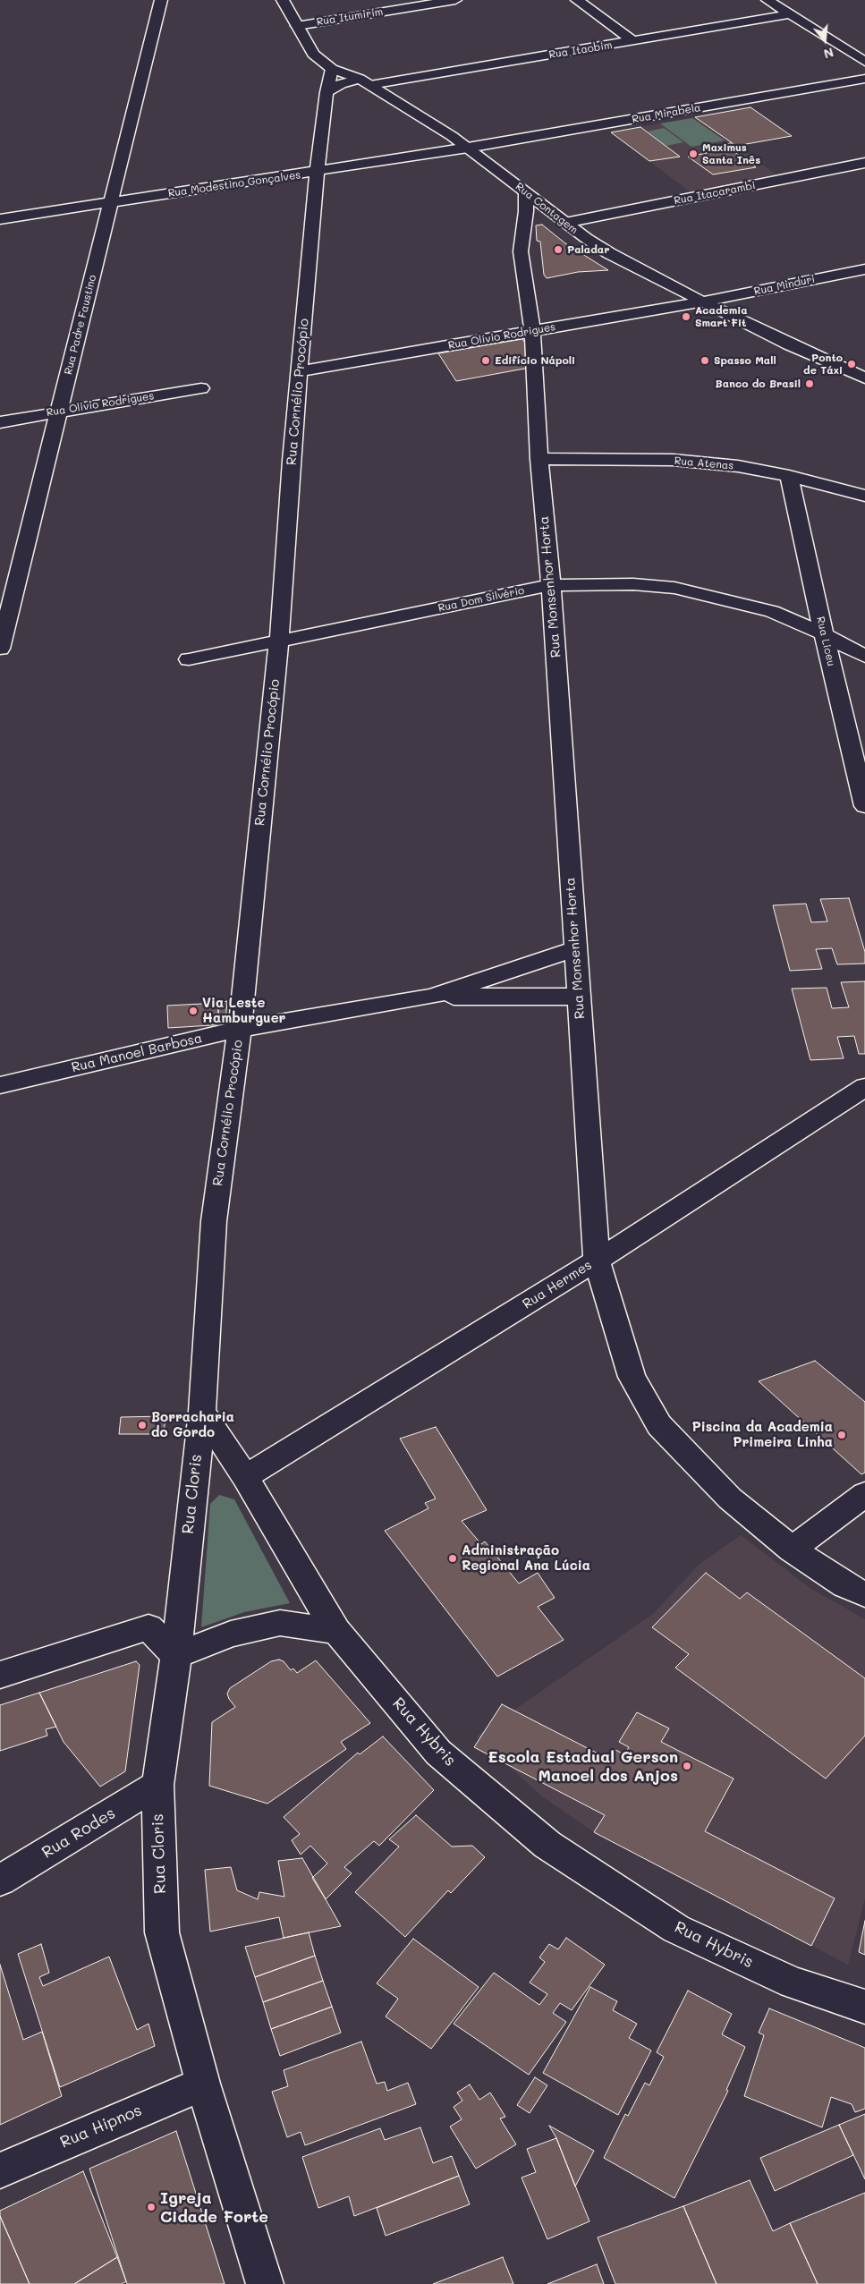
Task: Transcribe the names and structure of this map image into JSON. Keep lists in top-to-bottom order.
{
  "streets": {
    "street": [
      "Rua Itumirim",
      "Rua Itaobim",
      "Rua Mirabela",
      "Rua Modestino Gonçalves",
      "Rua Itacarambi",
      "Rua Contagem",
      "Rua Minduri",
      "Rua Padre Faustino",
      "Rua Olívio Rodrigues",
      "Rua Cornélio Procópio",
      "Rua Atenas",
      "Rua Monsenhor Horta",
      "Rua Dom Silvério",
      "Rua Liceu",
      "Rua Manoel Barbosa",
      "Rua Hermes",
      "Rua Cloris",
      "Rua Hybris",
      "Rua Rodes",
      "Rua Hipnos"
    ]
  },
  "crossings": [
    ["Rua Itumirim", "Rua Contagem"],
    ["Rua Itaobim", "Rua Contagem"],
    ["Rua Mirabela", "Rua Modestino Gonçalves"],
    ["Rua Mirabela", "Rua Contagem"],
    ["Rua Modestino Gonçalves", "Rua Contagem"],
    ["Rua Modestino Gonçalves", "Rua Padre Faustino"],
    ["Rua Modestino Gonçalves", "Rua Cornélio Procópio"],
    ["Rua Itacarambi", "Rua Contagem"],
    ["Rua Contagem", "Rua Minduri"],
    ["Rua Contagem", "Rua Olívio Rodrigues"],
    ["Rua Contagem", "Rua Cornélio Procópio"],
    ["Rua Contagem", "Rua Monsenhor Horta"],
    ["Rua Minduri", "Rua Olívio Rodrigues"],
    ["Rua Padre Faustino", "Rua Olívio Rodrigues"],
    ["Rua Olívio Rodrigues", "Rua Cornélio Procópio"],
    ["Rua Olívio Rodrigues", "Rua Monsenhor Horta"],
    ["Rua Cornélio Procópio", "Rua Dom Silvério"],
    ["Rua Cornélio Procópio", "Rua Manoel Barbosa"],
    ["Rua Cornélio Procópio", "Rua Cloris"],
    ["Rua Cornélio Procópio", "Rua Hybris"],
    ["Rua Atenas", "Rua Monsenhor Horta"],
    ["Rua Atenas", "Rua Liceu"],
    ["Rua Monsenhor Horta", "Rua Dom Silvério"],
    ["Rua Monsenhor Horta", "Rua Manoel Barbosa"],
    ["Rua Monsenhor Horta", "Rua Hermes"],
    ["Rua Dom Silvério", "Rua Liceu"],
    ["Rua Hermes", "Rua Hybris"],
    ["Rua Cloris", "Rua Hybris"],
    ["Rua Cloris", "Rua Rodes"],
    ["Rua Cloris", "Rua Hipnos"]
  ],
  "places": [
    "Maximus Santa Inês",
    "Paladar",
    "Academia Smart Fit",
    "Edifício Nápoli",
    "Spasso Mall",
    "Ponto de Táxi",
    "Banco do Brasil",
    "Via Leste Hamburguer",
    "Borracharia do Gordo",
    "Piscina da Academia Primeira Linha",
    "Administração Regional Ana Lúcia",
    "Escola Estadual Gerson Manoel dos Anjos",
    "Igreja Cidade Forte"
  ],
  "north": "bottom"
}
